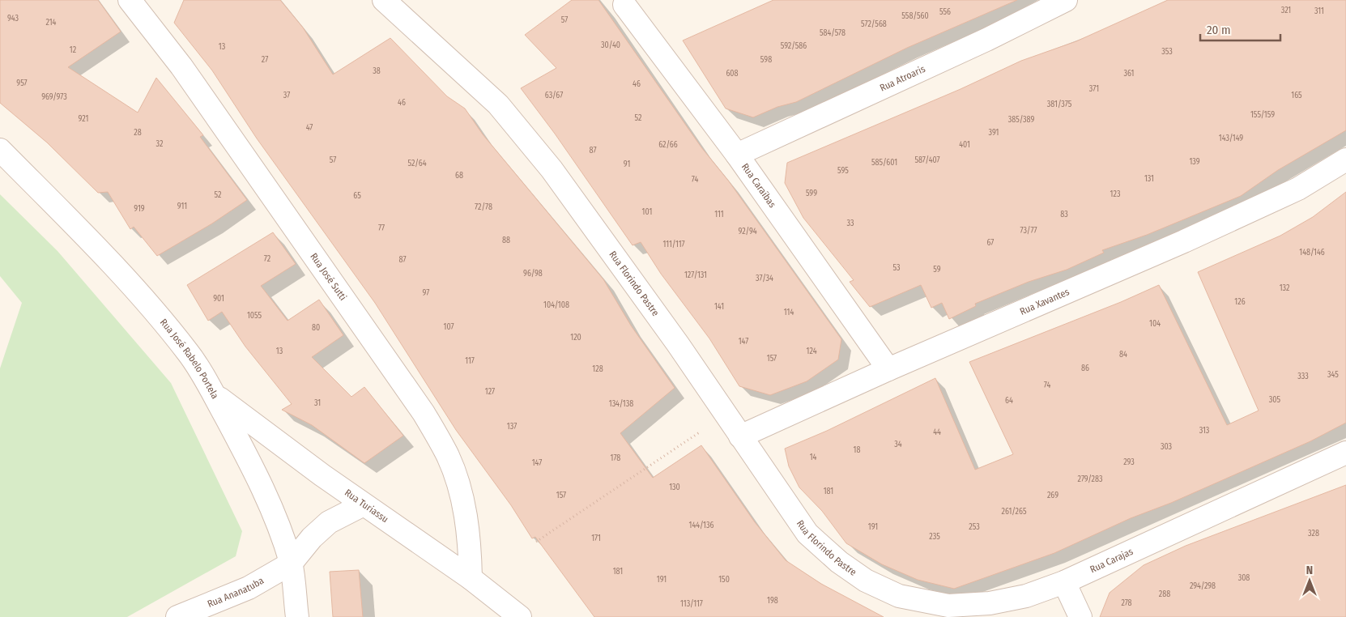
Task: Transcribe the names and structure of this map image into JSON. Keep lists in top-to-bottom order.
{
  "streets": {
    "street": [
      "Rua Atroaris",
      "Rua Caraíbas",
      "Rua José Sutti",
      "Rua Florindo Pastre",
      "Rua Xavantes",
      "Rua José Rabelo Portela",
      "Rua Turiassu",
      "Rua Carajas",
      "Rua Ananatuba"
    ]
  },
  "crossings": [
    ["Rua Atroaris", "Rua Caraíbas"],
    ["Rua Caraíbas", "Rua Xavantes"],
    ["Rua José Sutti", "Rua Turiassu"],
    ["Rua Florindo Pastre", "Rua Xavantes"],
    ["Rua Florindo Pastre", "Rua Carajas"],
    ["Rua José Rabelo Portela", "Rua Turiassu"],
    ["Rua José Rabelo Portela", "Rua Ananatuba"]
  ],
  "house_numbers": [
    "321",
    "311",
    "556",
    "558/560",
    "943",
    "57",
    "214",
    "572/568",
    "584/578",
    "30/40",
    "592/586",
    "13",
    "12",
    "353",
    "27",
    "598",
    "38",
    "608",
    "361",
    "957",
    "46",
    "371",
    "37",
    "63/67",
    "165",
    "969/973",
    "46",
    "381/375",
    "155/159",
    "52",
    "921",
    "385/389",
    "47",
    "28",
    "391",
    "143/149",
    "32",
    "62/66",
    "401",
    "87",
    "57",
    "587/407",
    "139",
    "585/601",
    "52/64",
    "91",
    "595",
    "68",
    "131",
    "74",
    "599",
    "123",
    "52",
    "65",
    "911",
    "72/78",
    "919",
    "101",
    "111",
    "83",
    "33",
    "77",
    "73/77",
    "92/94",
    "88",
    "67",
    "111/117",
    "148/146",
    "72",
    "87",
    "53",
    "59",
    "96/98",
    "127/131",
    "37/34",
    "132",
    "97",
    "901",
    "126",
    "104/108",
    "141",
    "114",
    "1055",
    "104",
    "107",
    "80",
    "120",
    "147",
    "13",
    "124",
    "84",
    "157",
    "117",
    "86",
    "128",
    "345",
    "333",
    "74",
    "127",
    "305",
    "64",
    "31",
    "134/138",
    "137",
    "313",
    "44",
    "34",
    "303",
    "18",
    "14",
    "178",
    "293",
    "147",
    "279/283",
    "130",
    "181",
    "157",
    "269",
    "261/265",
    "144/136",
    "191",
    "253",
    "328",
    "235",
    "171",
    "181",
    "308",
    "191",
    "150",
    "294/298",
    "288",
    "198",
    "278",
    "113/117"
  ],
  "scale_bar": "20 m",
  "north": "top"
}
